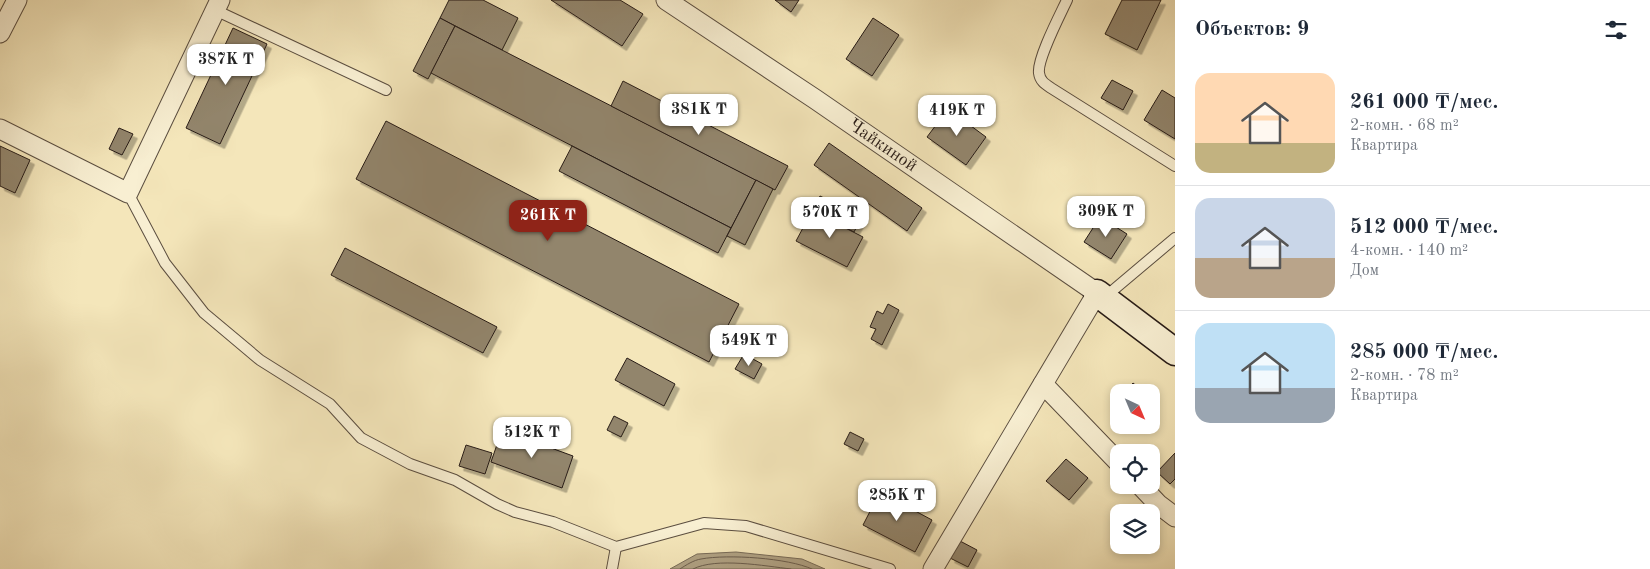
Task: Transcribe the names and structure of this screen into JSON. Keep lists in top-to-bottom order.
{
  "streets": {
    "street": ["Чайкиной"]
  },
  "north": "bottom right",
  "page": {
    "heading": "Объектов: 9",
    "price": [
      "387K ₸",
      "381K ₸",
      "419K ₸",
      "309K ₸",
      "570K ₸",
      "261K ₸",
      "549K ₸",
      "512K ₸",
      "285K ₸"
    ],
    "list": [
      {
        "name": "261 000 ₸/мес.",
        "note": "2-комн. · 68 m² · Квартира"
      },
      {
        "name": "512 000 ₸/мес.",
        "note": "4-комн. · 140 m² · Дом"
      },
      {
        "name": "285 000 ₸/мес.",
        "note": "2-комн. · 78 m² · Квартира"
      }
    ]
  }
}
